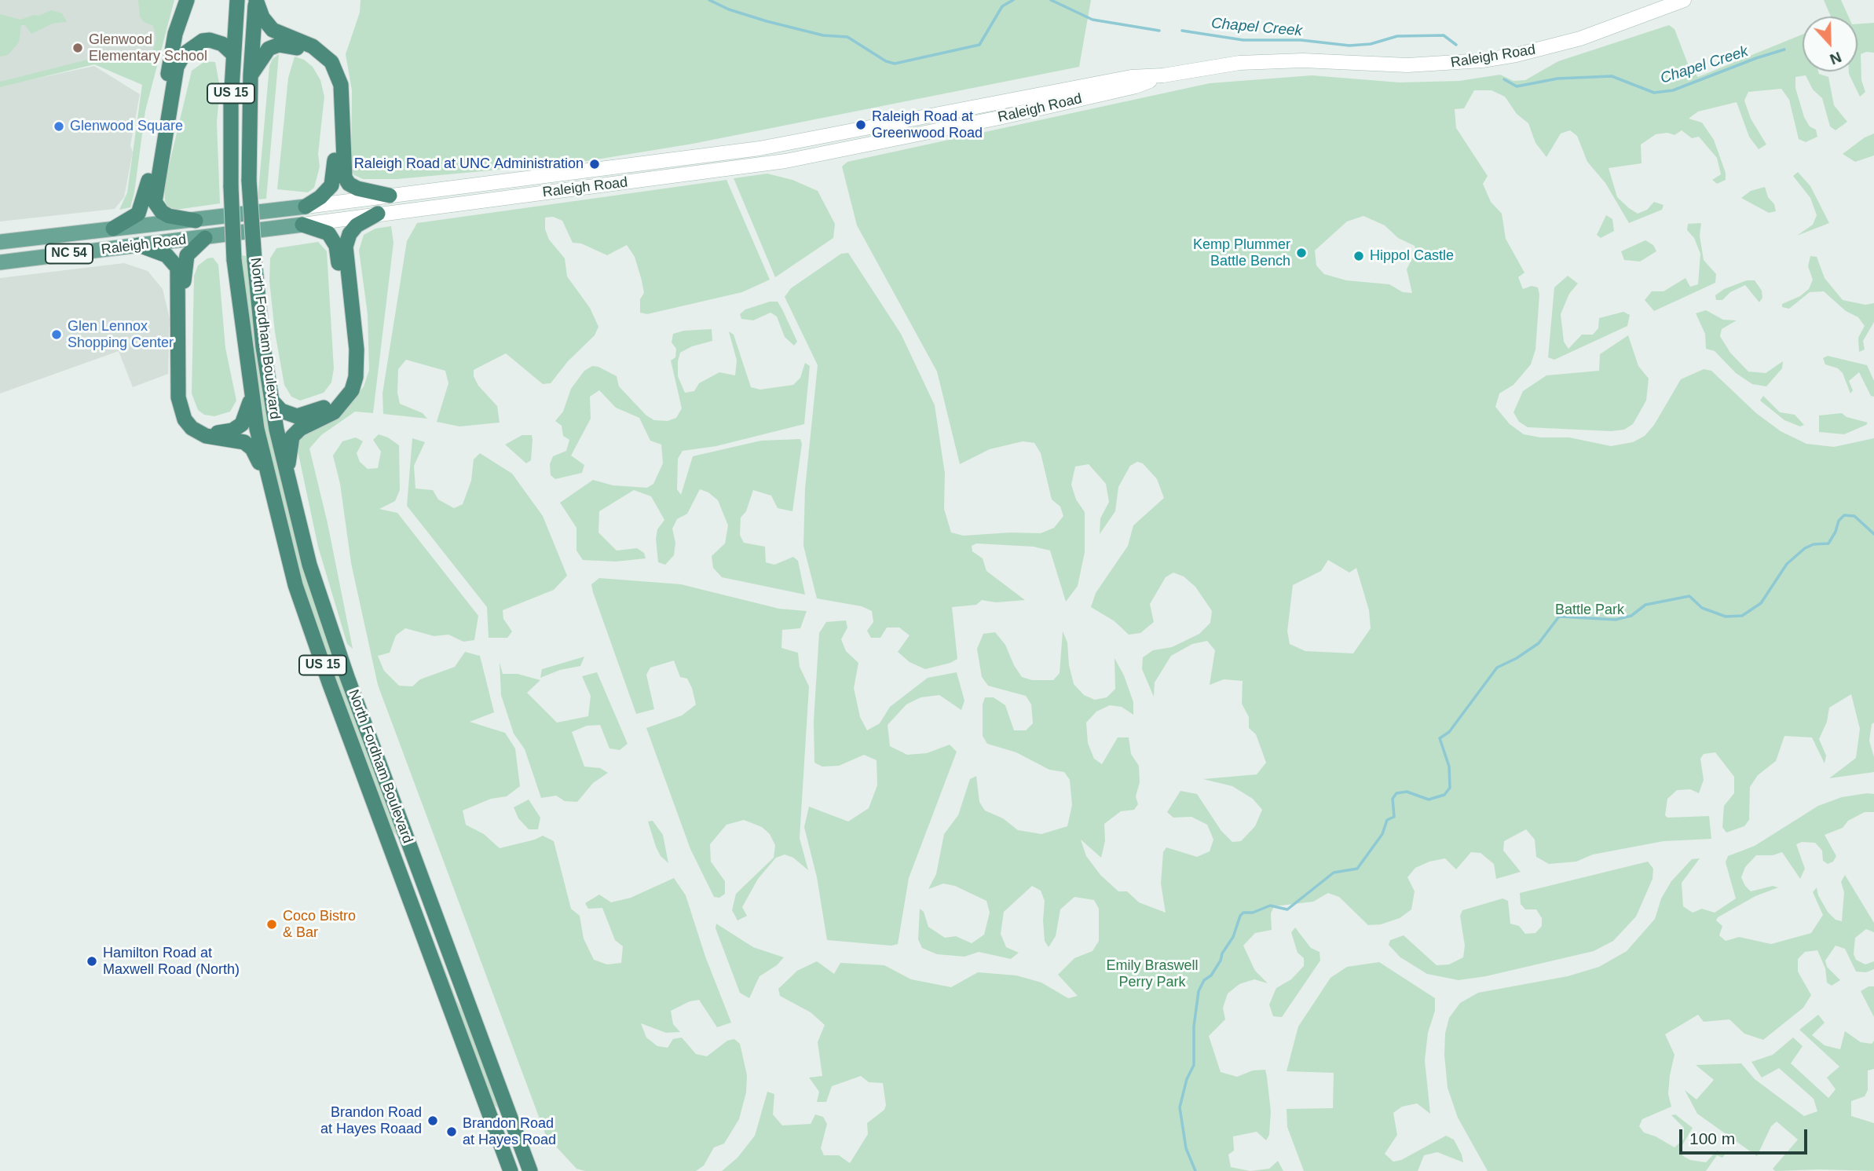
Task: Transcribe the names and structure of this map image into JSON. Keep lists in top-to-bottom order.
{
  "streets": {
    "highway": ["US 15", "NC 54", "North Fordham Boulevard"],
    "main road": ["Raleigh Road"]
  },
  "crossings": [
    ["Raleigh Road", "NC 54"],
    ["US 15", "North Fordham Boulevard"],
    ["NC 54", "North Fordham Boulevard"]
  ],
  "water": ["Chapel Creek"],
  "parks": ["Battle Park", "Emily Braswell Perry Park"],
  "places": [
    "Glenwood Elementary School",
    "Raleigh Road at Greenwood Road",
    "Glenwood Square",
    "Raleigh Road at UNC Administration",
    "Kemp Plummer Battle Bench",
    "Hippol Castle",
    "Glen Lennox Shopping Center",
    "Coco Bistro & Bar",
    "Hamilton Road at Maxwell Road (North)",
    "Brandon Road at Hayes Roaad",
    "Brandon Road at Hayes Road"
  ],
  "scale_bar": "100 m",
  "north": "bottom"
}
